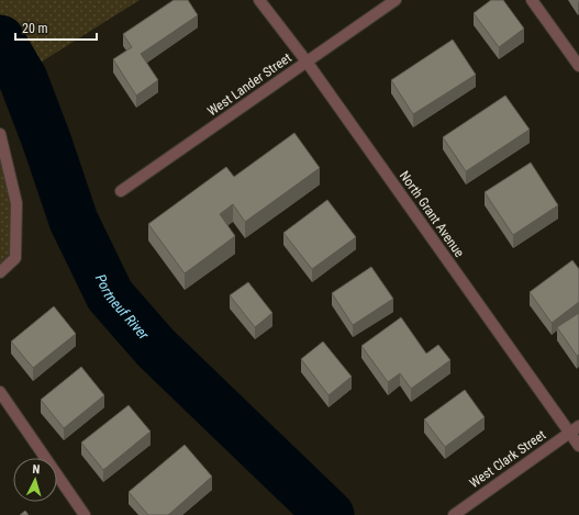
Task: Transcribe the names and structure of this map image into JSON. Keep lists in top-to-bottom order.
{
  "streets": {
    "street": ["West Lander Street", "North Grant Avenue", "West Clark Street"]
  },
  "crossings": [
    ["West Lander Street", "North Grant Avenue"],
    ["North Grant Avenue", "West Clark Street"]
  ],
  "water": ["Portneuf River"],
  "scale_bar": "20 m",
  "north": "top"
}
